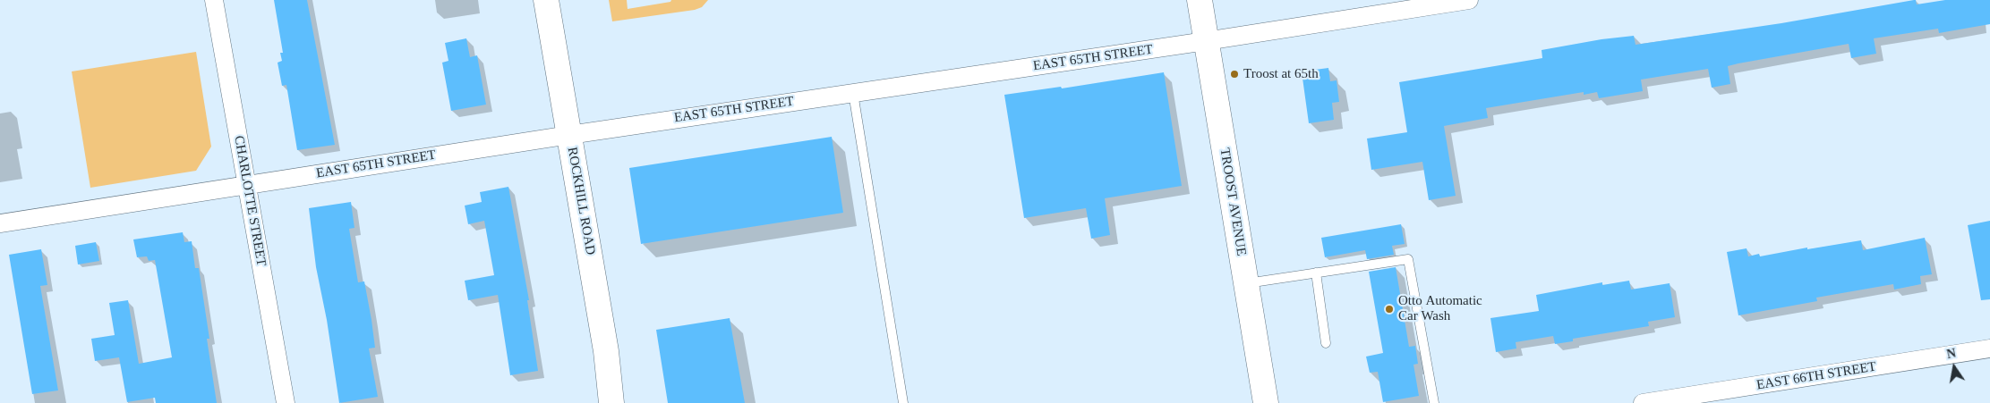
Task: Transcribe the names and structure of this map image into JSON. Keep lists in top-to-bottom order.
{
  "streets": {
    "main road": ["ROCKHILL ROAD", "TROOST AVENUE"],
    "street": ["EAST 65TH STREET", "CHARLOTTE STREET", "EAST 66TH STREET"]
  },
  "crossings": [
    ["EAST 65TH STREET", "CHARLOTTE STREET"],
    ["EAST 65TH STREET", "ROCKHILL ROAD"],
    ["EAST 65TH STREET", "TROOST AVENUE"]
  ],
  "places": ["Troost at 65th", "Otto Automatic Car Wash"],
  "north": "top"
}
